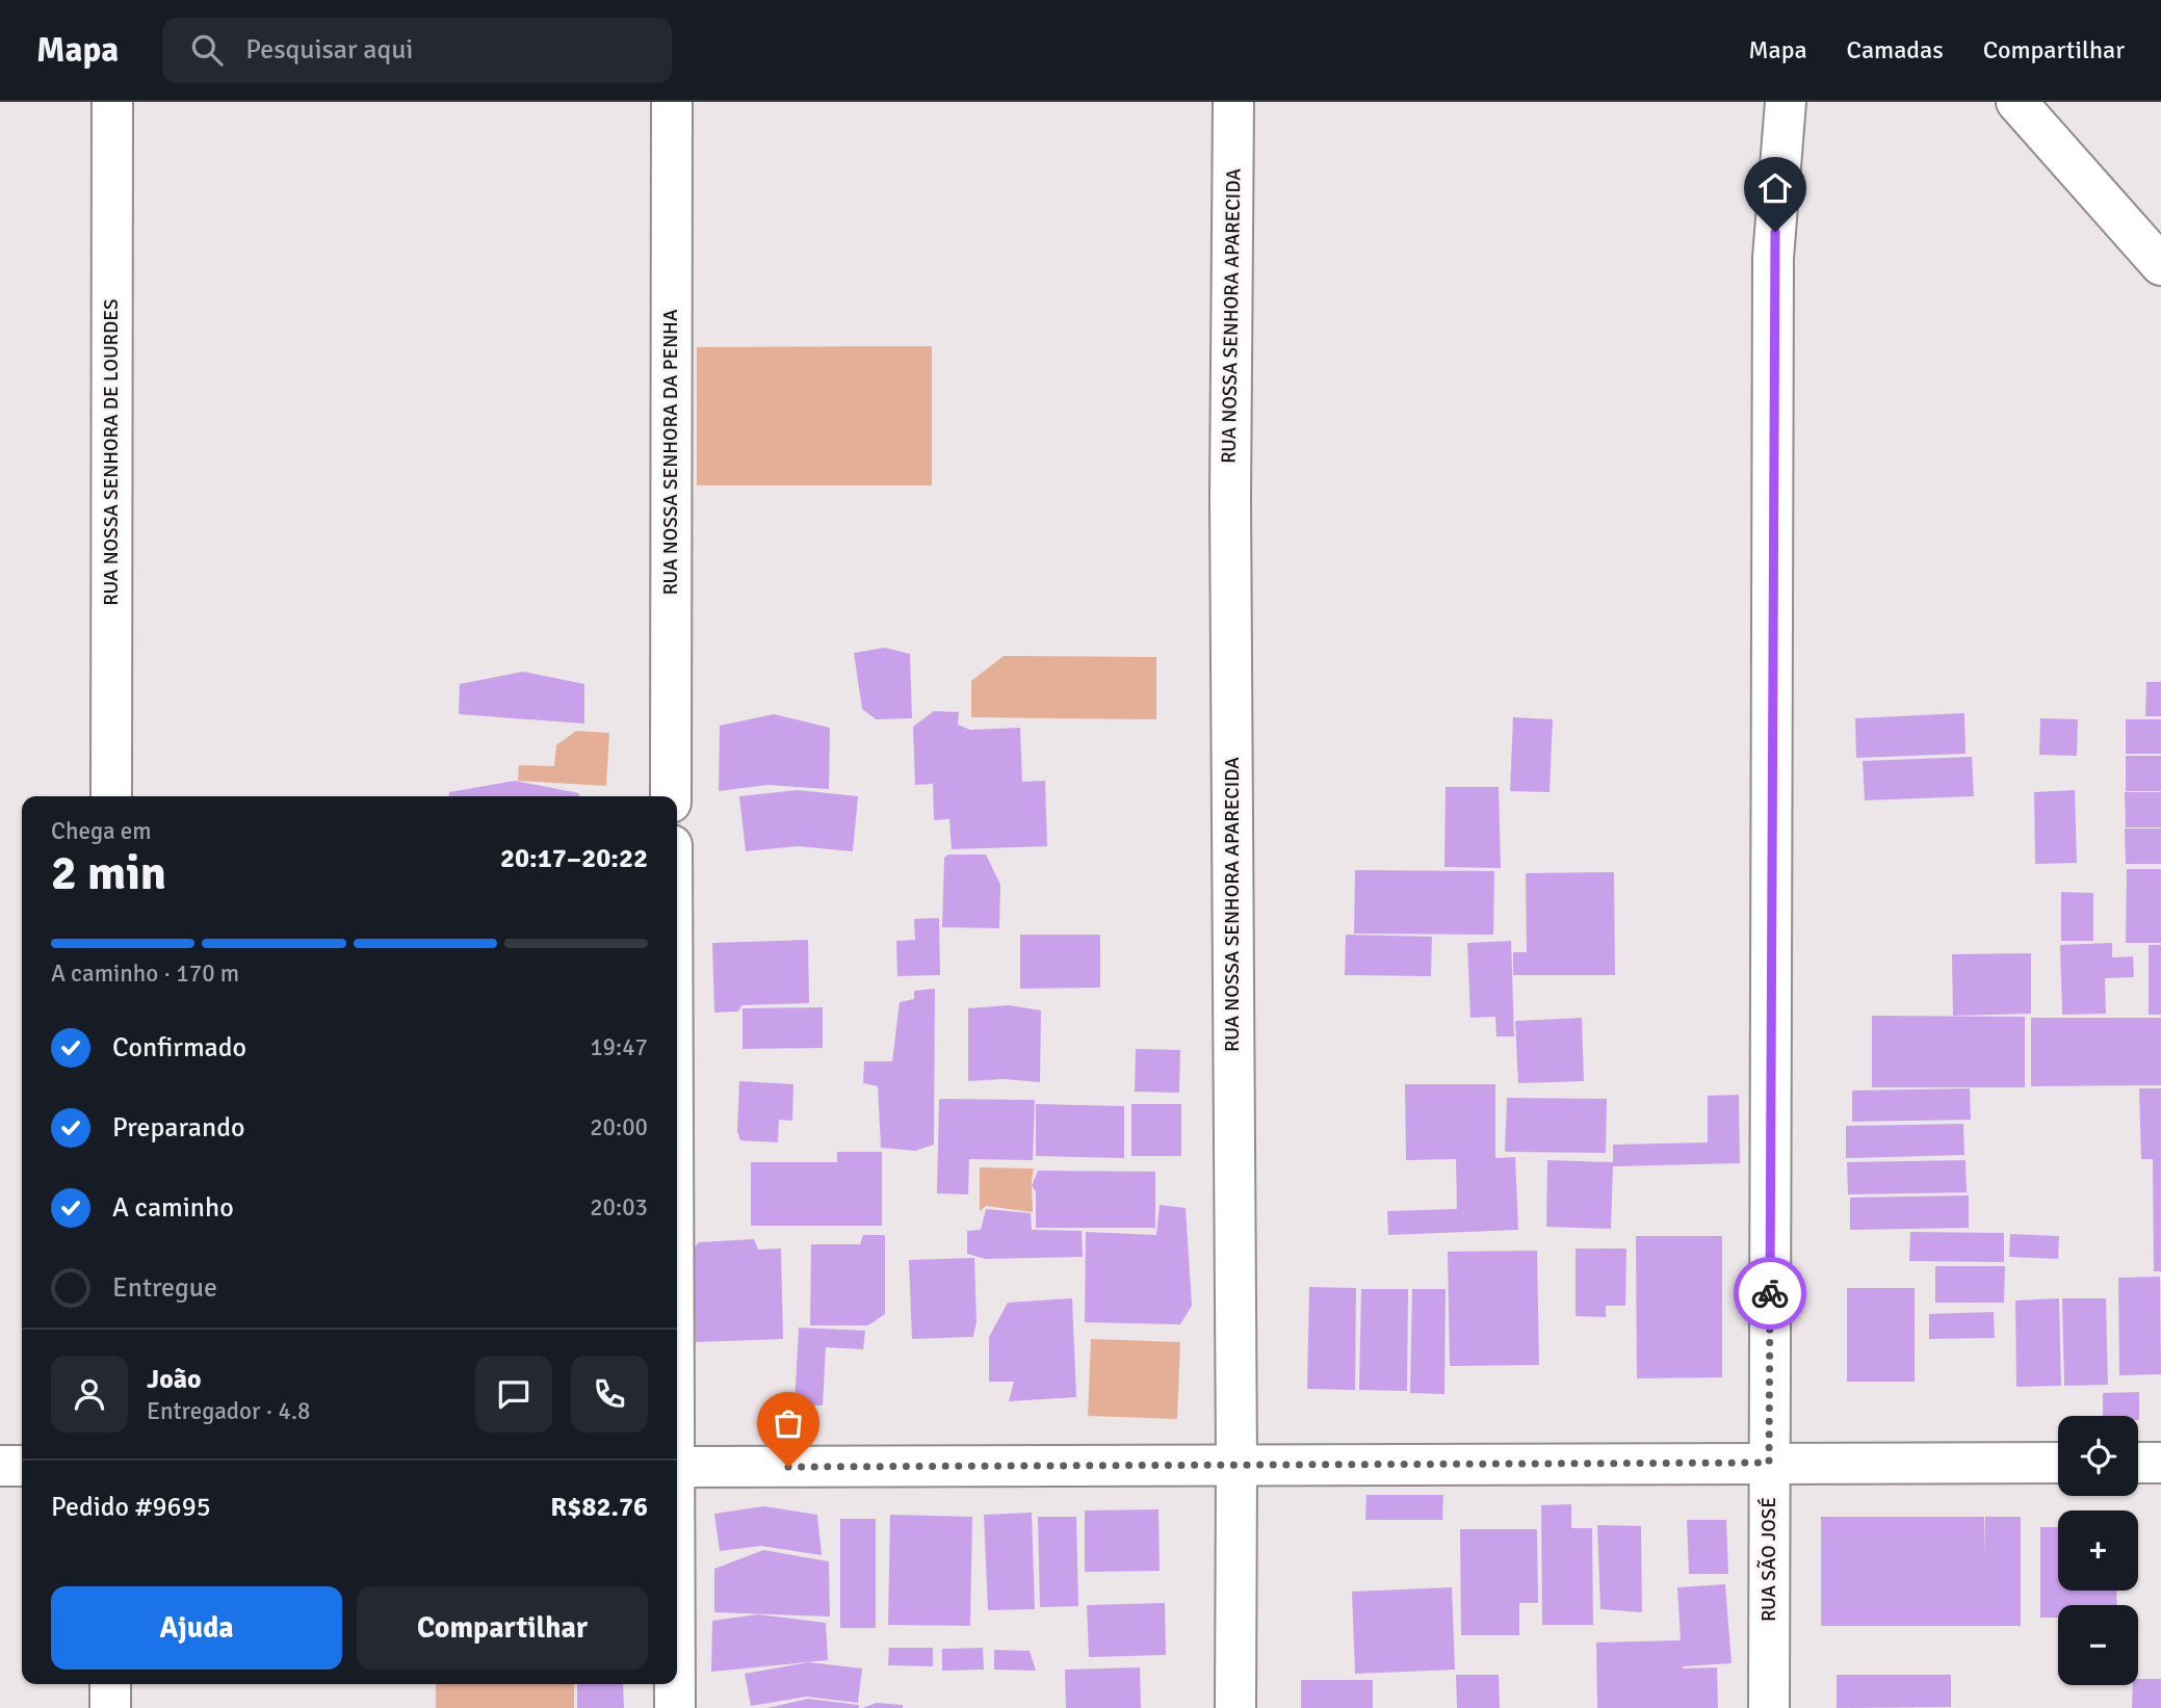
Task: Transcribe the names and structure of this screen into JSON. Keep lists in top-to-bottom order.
{
  "streets": {
    "street": [
      "RUA NOSSA SENHORA APARECIDA",
      "RUA NOSSA SENHORA DE LOURDES",
      "RUA NOSSA SENHORA DA PENHA",
      "RUA SÃO JOSÉ"
    ]
  },
  "page": {
    "header": "Mapa",
    "search": "Pesquisar aqui",
    "nav": ["Mapa", "Camadas", "Compartilhar"],
    "heading": ["2 min", "Chega em", "20:17–20:22"],
    "panel": [
      "João",
      "Entregador · 4.8",
      "Pedido #9695",
      "R$82.76"
    ],
    "bar": "A caminho · 170 m",
    "list": [
      ["Confirmado", "19:47"],
      ["Preparando", "20:00"],
      ["A caminho", "20:03"],
      "Entregue"
    ],
    "map_buttons": ["+", "−"],
    "buttons": ["Ajuda", "Compartilhar"]
  }
}
